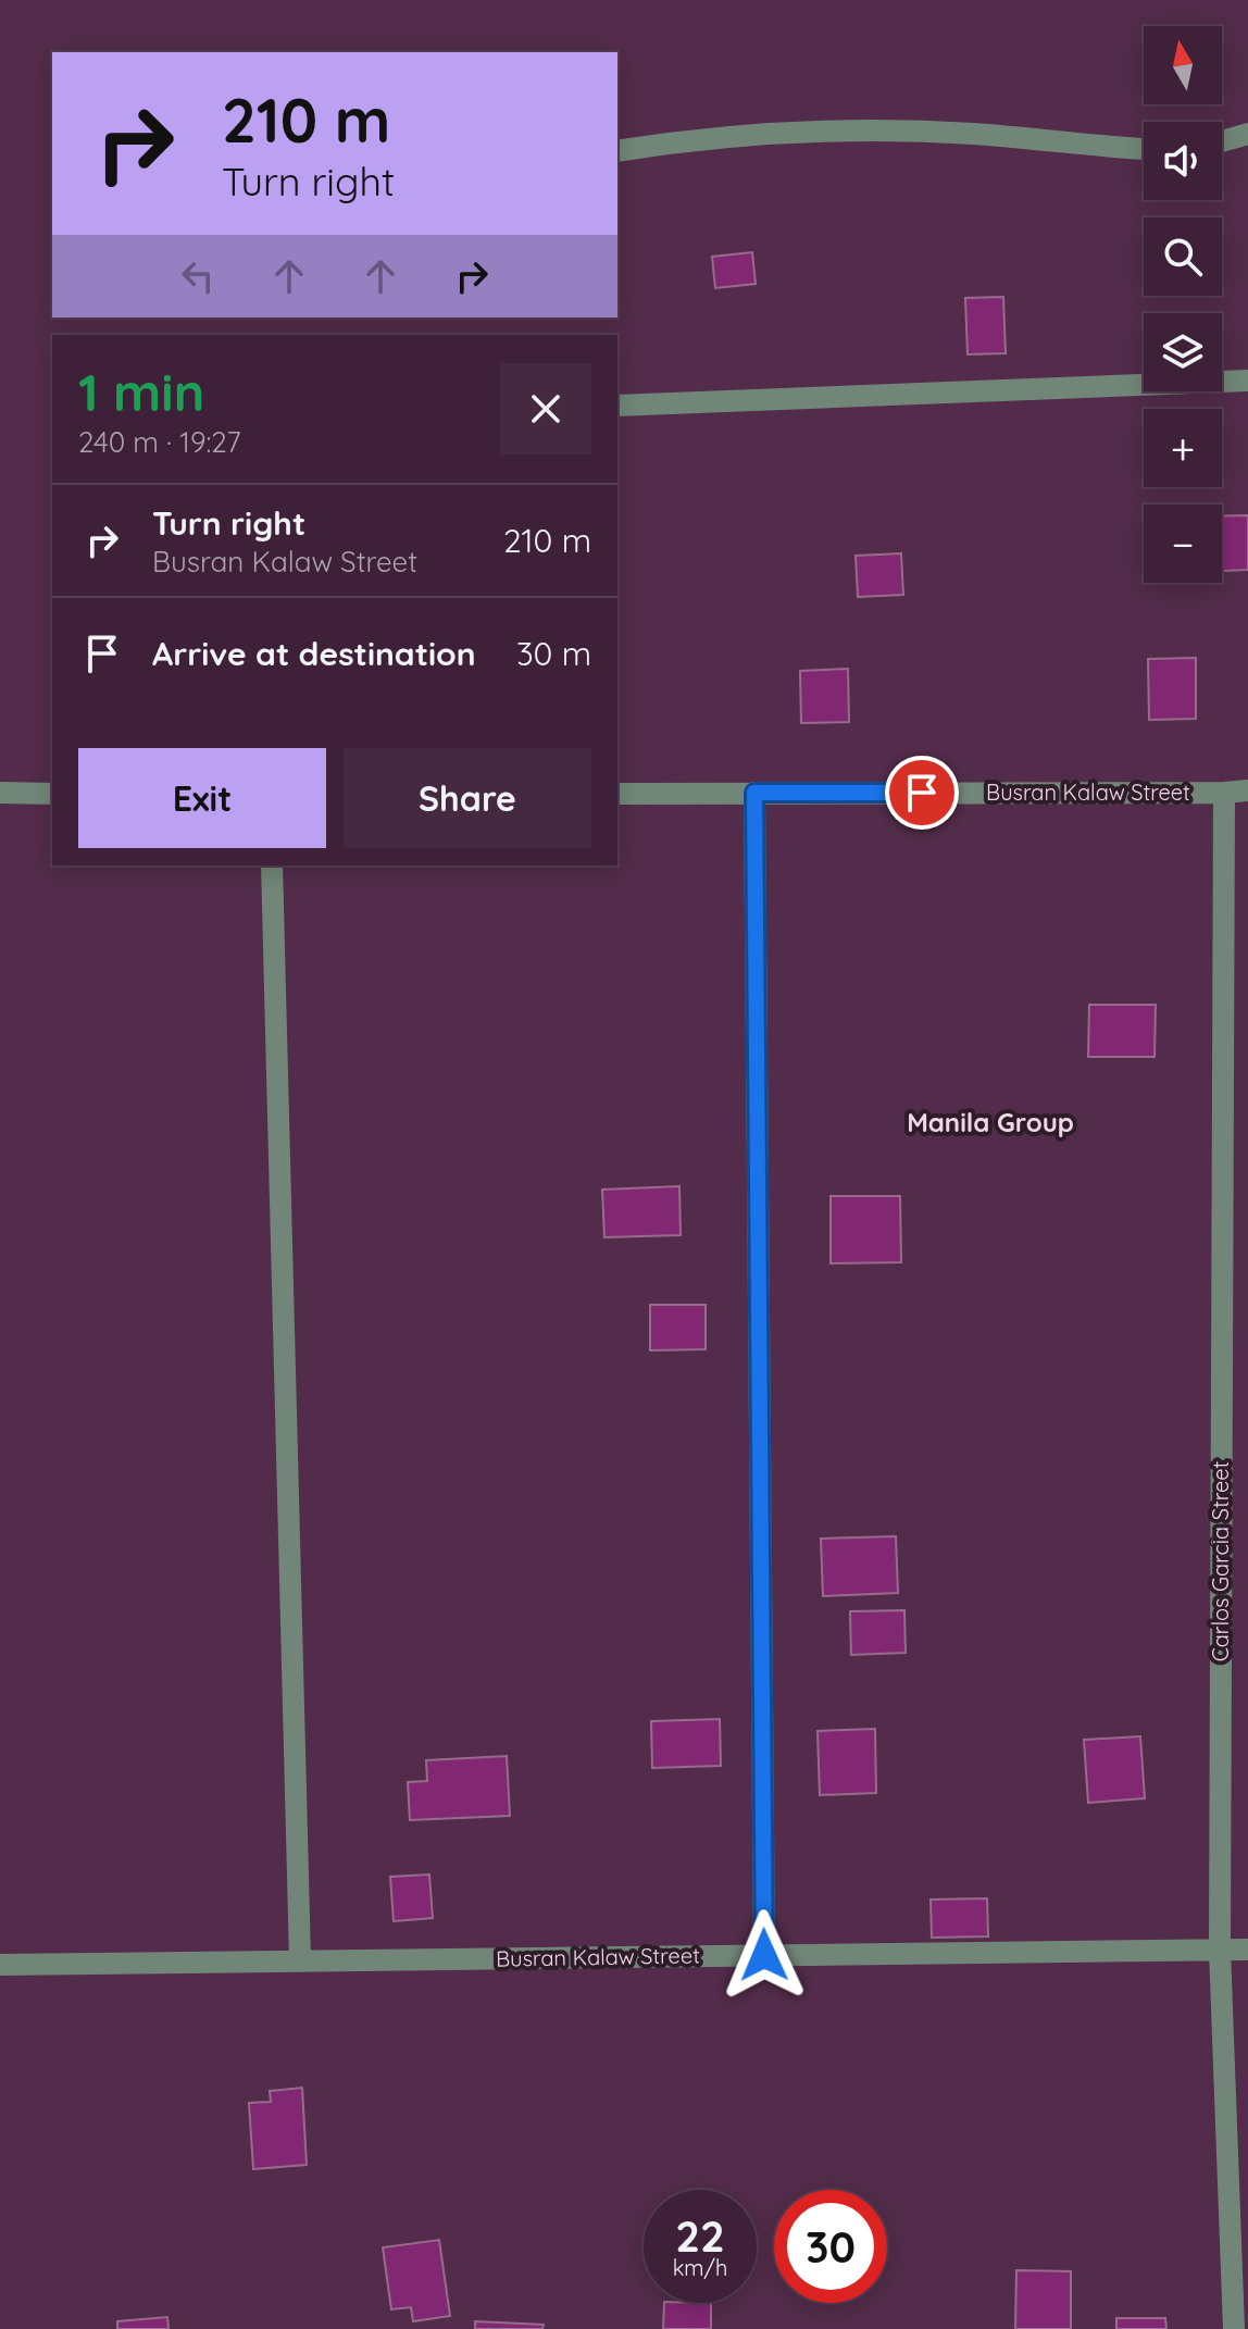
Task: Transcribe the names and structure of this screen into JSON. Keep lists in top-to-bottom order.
{
  "streets": {
    "street": ["Busran Kalaw Street", "Carlos Garcia Street"]
  },
  "crossings": [
    ["Busran Kalaw Street", "Carlos Garcia Street"]
  ],
  "districts": ["Manila Group"],
  "north": "top",
  "page": {
    "map_buttons": ["+", "−"],
    "turn": ["210 m", "Turn right"],
    "heading": ["1 min", "240 m · 19:27"],
    "list": [
      {
        "name": "Turn right",
        "note": "Busran Kalaw Street",
        "value": "210 m"
      },
      {
        "name": "Arrive at destination",
        "value": "30 m"
      }
    ],
    "buttons": ["Exit", "Share"],
    "speed": "22 km/h",
    "limit": "30"
  }
}
